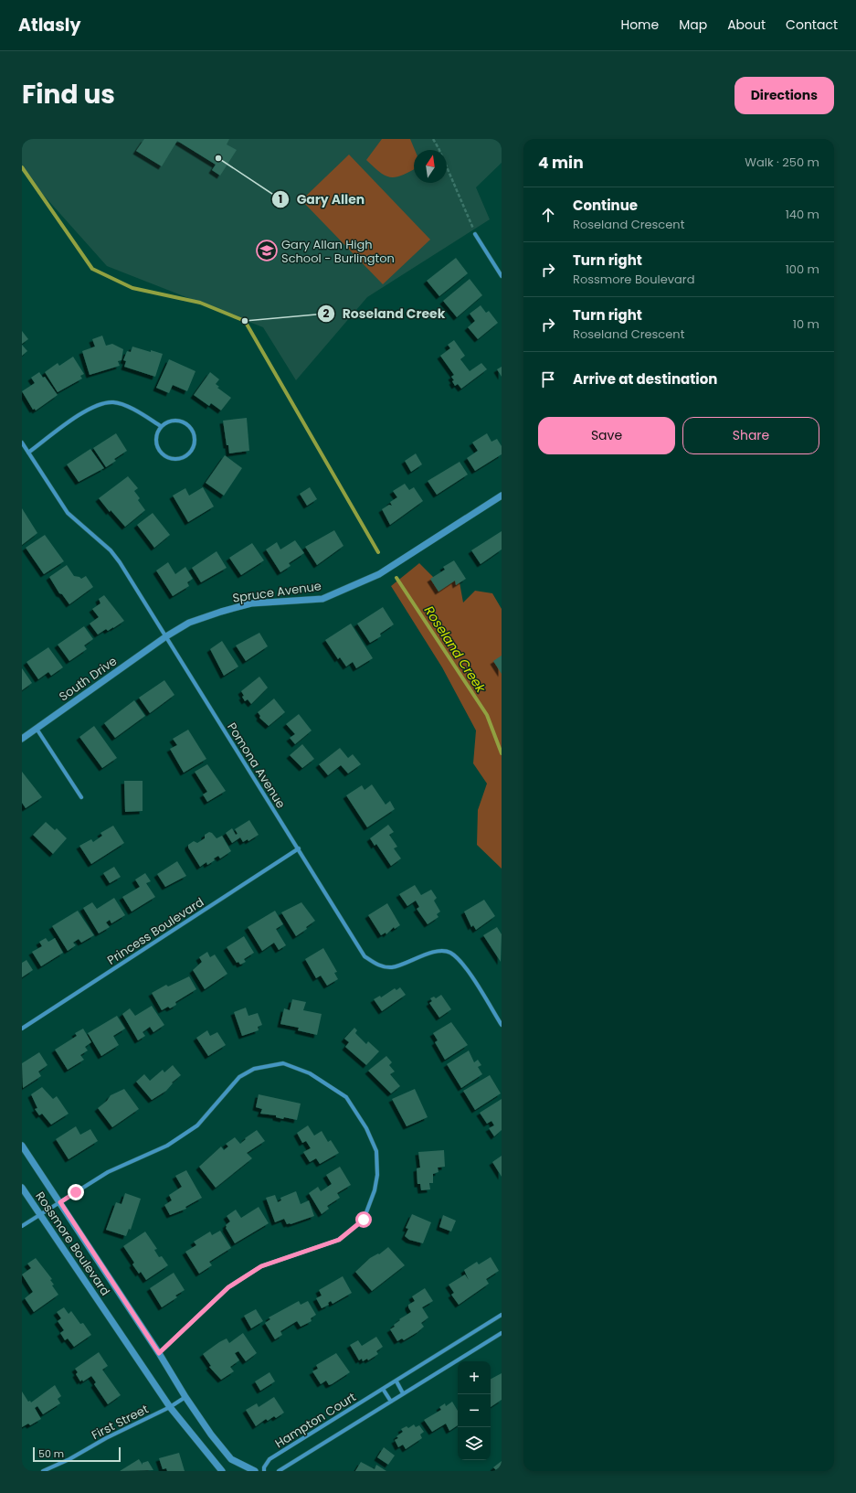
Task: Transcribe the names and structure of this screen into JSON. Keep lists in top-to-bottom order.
{
  "streets": {
    "street": [
      "Spruce Avenue",
      "South Drive",
      "Pomona Avenue",
      "Princess Boulevard",
      "Rossmore Boulevard",
      "Hampton Court",
      "First Street"
    ]
  },
  "crossings": [
    ["Spruce Avenue", "South Drive"],
    ["Spruce Avenue", "Pomona Avenue"],
    ["South Drive", "Pomona Avenue"],
    ["Pomona Avenue", "Princess Boulevard"],
    ["Rossmore Boulevard", "First Street"]
  ],
  "water": ["Roseland Creek"],
  "places": {
    "other": ["Gary Allen", "Roseland Creek"],
    "school or university": ["Gary Allan High School - Burlington"]
  },
  "scale_bar": "50 m",
  "north": "top",
  "page": {
    "header": "Atlasly",
    "nav": [
      "Home",
      "Map",
      "About",
      "Contact"
    ],
    "title": "Find us",
    "buttons": [
      "Directions",
      ["Save", "Share"]
    ],
    "heading": ["4 min", "Walk · 250 m"],
    "list": [
      ["Continue", "Roseland Crescent", "140 m"],
      ["Turn right", "Rossmore Boulevard", "100 m"],
      ["Turn right", "Roseland Crescent", "10 m"],
      "Arrive at destination"
    ],
    "map_buttons": ["+", "−"],
    "scale": "50 m"
  }
}
